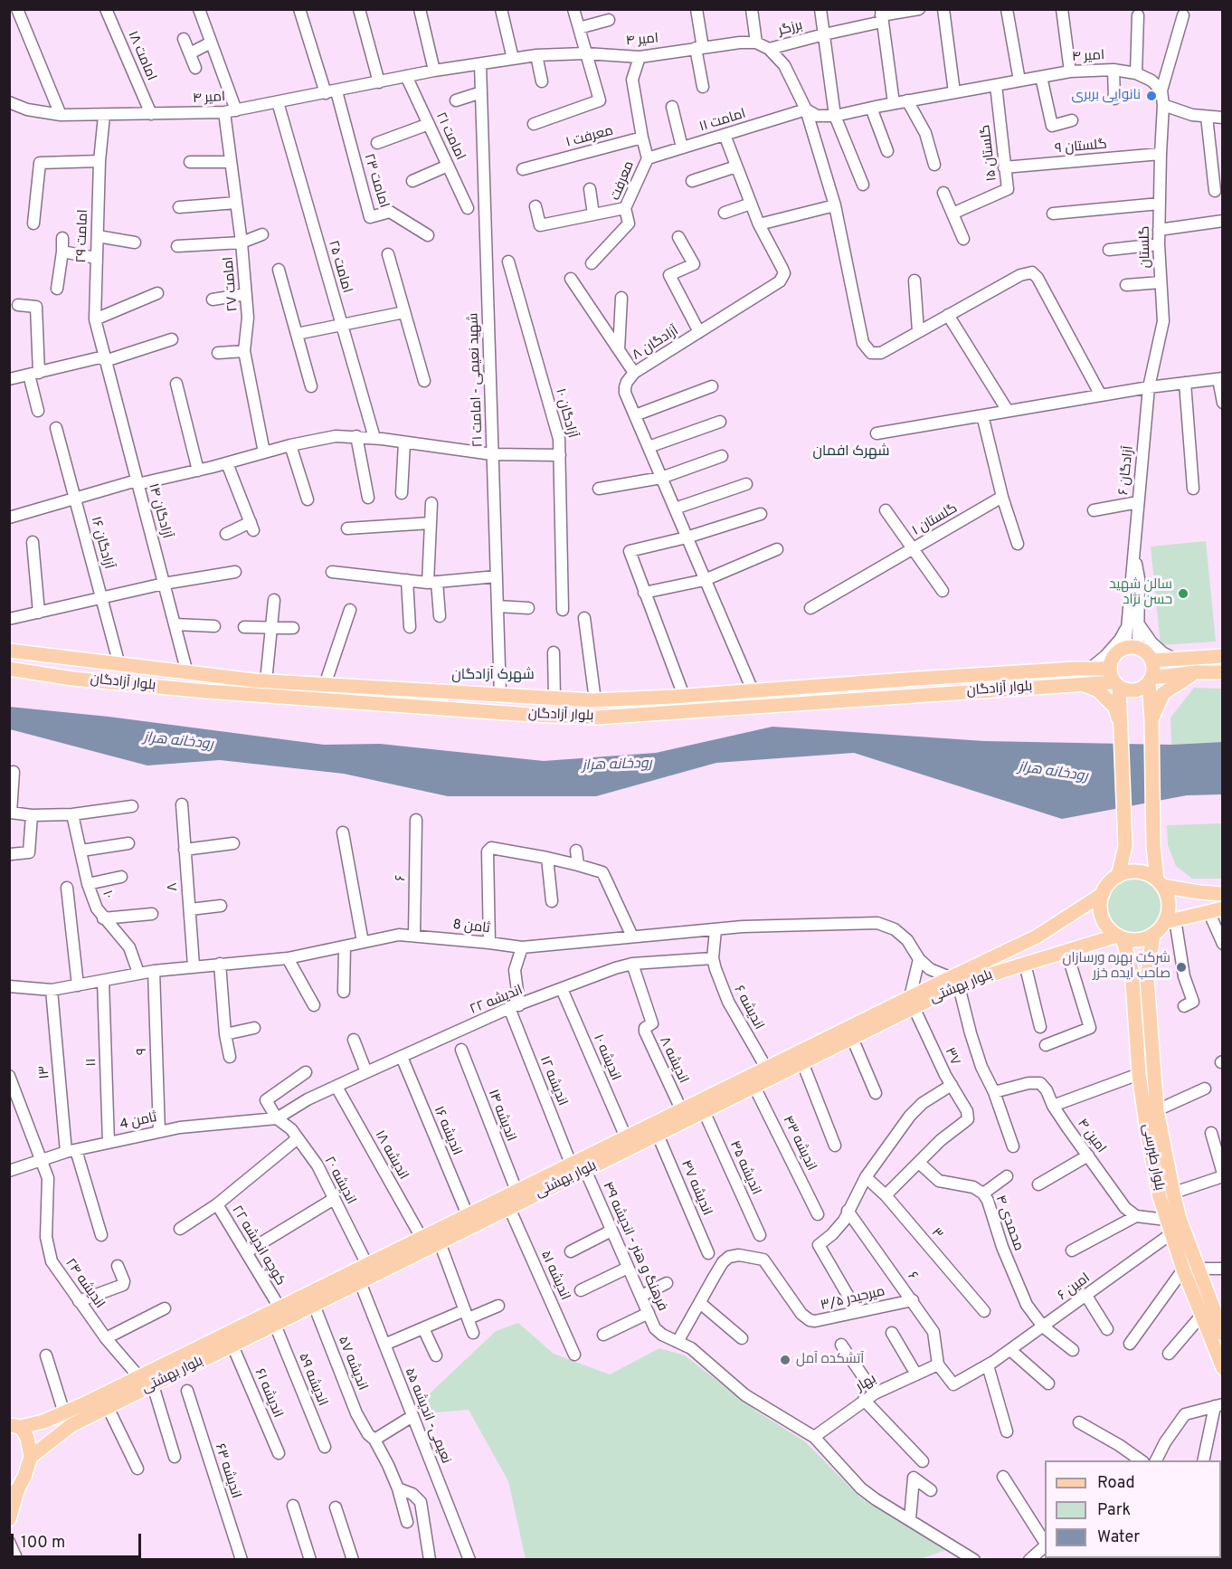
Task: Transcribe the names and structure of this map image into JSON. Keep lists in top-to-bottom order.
{
  "streets": {
    "main road": ["بلوار آزادگان", "بلوار بهشتی", "بلوار طبرسی"],
    "street": [
      "برزگر",
      "امیر ۴",
      "امامت ۱۸",
      "امامت ۱۱",
      "امامت ۲۱",
      "معرفت ۱",
      "گلستان ۹",
      "گلستان ۱۵",
      "امامت ۲۳",
      "معرفت",
      "امامت ۲۹",
      "گلستان",
      "امامت ۲۵",
      "امامت ۲۷",
      "آزادگان ۸",
      "شهید نعیمی - امامت ۲۱",
      "آزادگان ۱۰",
      "آزادگان ۶",
      "آزادگان ۱۴",
      "گلستان ۱",
      "آزادگان ۱۶",
      "۶",
      "۸",
      "۱۰",
      "ثامن 8",
      "اندیشه ۲۲",
      "اندیشه ۶",
      "۹",
      "۳۷",
      "اندیشه ۱۰",
      "اندیشه ۸",
      "۱۱",
      "۱۳",
      "اندیشه ۱۲",
      "اندیشه ۱۴",
      "ثامن 4",
      "اندیشه ۱۶",
      "امین ۴",
      "اندیشه ۴۳",
      "اندیشه ۱۸",
      "اندیشه ۴۵",
      "اندیشه ۲۰",
      "اندیشه ۴۷",
      "محمدی ۴",
      "۳",
      "کوچه اندیشه ۲۲",
      "فرهنگ و هنر - اندیشه ۴۹",
      "اندیشه ۵۱",
      "اندیشه ۲۴",
      "امین ۶",
      "میرحیدر ۳/۵",
      "اندیشه ۵۷",
      "اندیشه ۵۹",
      "بهار",
      "اندیشه ۶۱",
      "نعیمی- اندیشه ۵۵",
      "اندیشه ۶۳"
    ]
  },
  "crossings": [
    ["امیر ۴", "امامت ۱۸"],
    ["امیر ۴", "امامت ۱۱"],
    ["امیر ۴", "امامت ۲۱"],
    ["امیر ۴", "گلستان ۱۵"],
    ["امیر ۴", "امامت ۲۳"],
    ["امیر ۴", "امامت ۲۹"],
    ["امیر ۴", "امامت ۲۵"],
    ["امیر ۴", "امامت ۲۷"],
    ["امیر ۴", "شهید نعیمی - امامت ۲۱"],
    ["امامت ۱۱", "معرفت"],
    ["گلستان ۹", "گلستان ۱۵"],
    ["گلستان ۹", "گلستان"],
    ["امامت ۲۹", "آزادگان ۱۴"],
    ["گلستان", "آزادگان ۶"],
    ["آزادگان ۸", "بلوار آزادگان"],
    ["شهید نعیمی - امامت ۲۱", "بلوار آزادگان"],
    ["آزادگان ۶", "بلوار آزادگان"],
    ["آزادگان ۱۴", "بلوار آزادگان"],
    ["آزادگان ۱۶", "بلوار آزادگان"],
    ["۶", "ثامن 8"],
    ["۶", "امین ۶"],
    ["۶", "میرحیدر ۳/۵"],
    ["۶", "بهار"],
    ["۸", "ثامن 8"],
    ["۱۰", "ثامن 8"],
    ["ثامن 8", "۹"],
    ["ثامن 8", "۱۱"],
    ["ثامن 8", "۱۳"],
    ["ثامن 8", "اندیشه ۱۲"],
    ["بلوار بهشتی", "اندیشه ۶"],
    ["بلوار بهشتی", "۳۷"],
    ["بلوار بهشتی", "اندیشه ۱۰"],
    ["بلوار بهشتی", "اندیشه ۸"],
    ["بلوار بهشتی", "اندیشه ۱۲"],
    ["بلوار بهشتی", "اندیشه ۱۴"],
    ["بلوار بهشتی", "اندیشه ۱۶"],
    ["بلوار بهشتی", "اندیشه ۴۳"],
    ["بلوار بهشتی", "اندیشه ۱۸"],
    ["بلوار بهشتی", "بلوار طبرسی"],
    ["بلوار بهشتی", "اندیشه ۴۵"],
    ["بلوار بهشتی", "اندیشه ۲۰"],
    ["بلوار بهشتی", "اندیشه ۴۷"],
    ["بلوار بهشتی", "کوچه اندیشه ۲۲"],
    ["بلوار بهشتی", "فرهنگ و هنر - اندیشه ۴۹"],
    ["بلوار بهشتی", "اندیشه ۵۱"],
    ["بلوار بهشتی", "اندیشه ۲۴"],
    ["بلوار بهشتی", "اندیشه ۵۷"],
    ["بلوار بهشتی", "اندیشه ۵۹"],
    ["بلوار بهشتی", "اندیشه ۶۱"],
    ["بلوار بهشتی", "نعیمی- اندیشه ۵۵"],
    ["اندیشه ۲۲", "اندیشه ۶"],
    ["اندیشه ۲۲", "اندیشه ۱۰"],
    ["اندیشه ۲۲", "اندیشه ۸"],
    ["اندیشه ۲۲", "اندیشه ۱۲"],
    ["اندیشه ۲۲", "ثامن 4"],
    ["اندیشه ۲۲", "اندیشه ۱۶"],
    ["اندیشه ۲۲", "اندیشه ۱۸"],
    ["اندیشه ۲۲", "اندیشه ۲۰"],
    ["۹", "ثامن 4"],
    ["۳۷", "محمدی ۴"],
    ["۱۱", "ثامن 4"],
    ["۱۳", "ثامن 4"],
    ["اندیشه ۱۴", "اندیشه ۵۱"],
    ["ثامن 4", "اندیشه ۲۰"],
    ["ثامن 4", "اندیشه ۲۴"],
    ["بلوار طبرسی", "امین ۶"],
    ["اندیشه ۲۰", "کوچه اندیشه ۲۲"],
    ["محمدی ۴", "امین ۶"],
    ["فرهنگ و هنر - اندیشه ۴۹", "بهار"],
    ["امین ۶", "بهار"]
  ],
  "districts": ["شهرک افمان", "شهرک آزادگان"],
  "water": ["رودخانه هراز"],
  "places": [
    "نانوایی بربری",
    "سالن شهید حسن نژاد",
    "شرکت بهره ورسازان صاحب ایده خزر",
    "آتشکده آمل"
  ],
  "legend": ["Road", "Park", "Water"],
  "scale_bar": "100 m"
}
